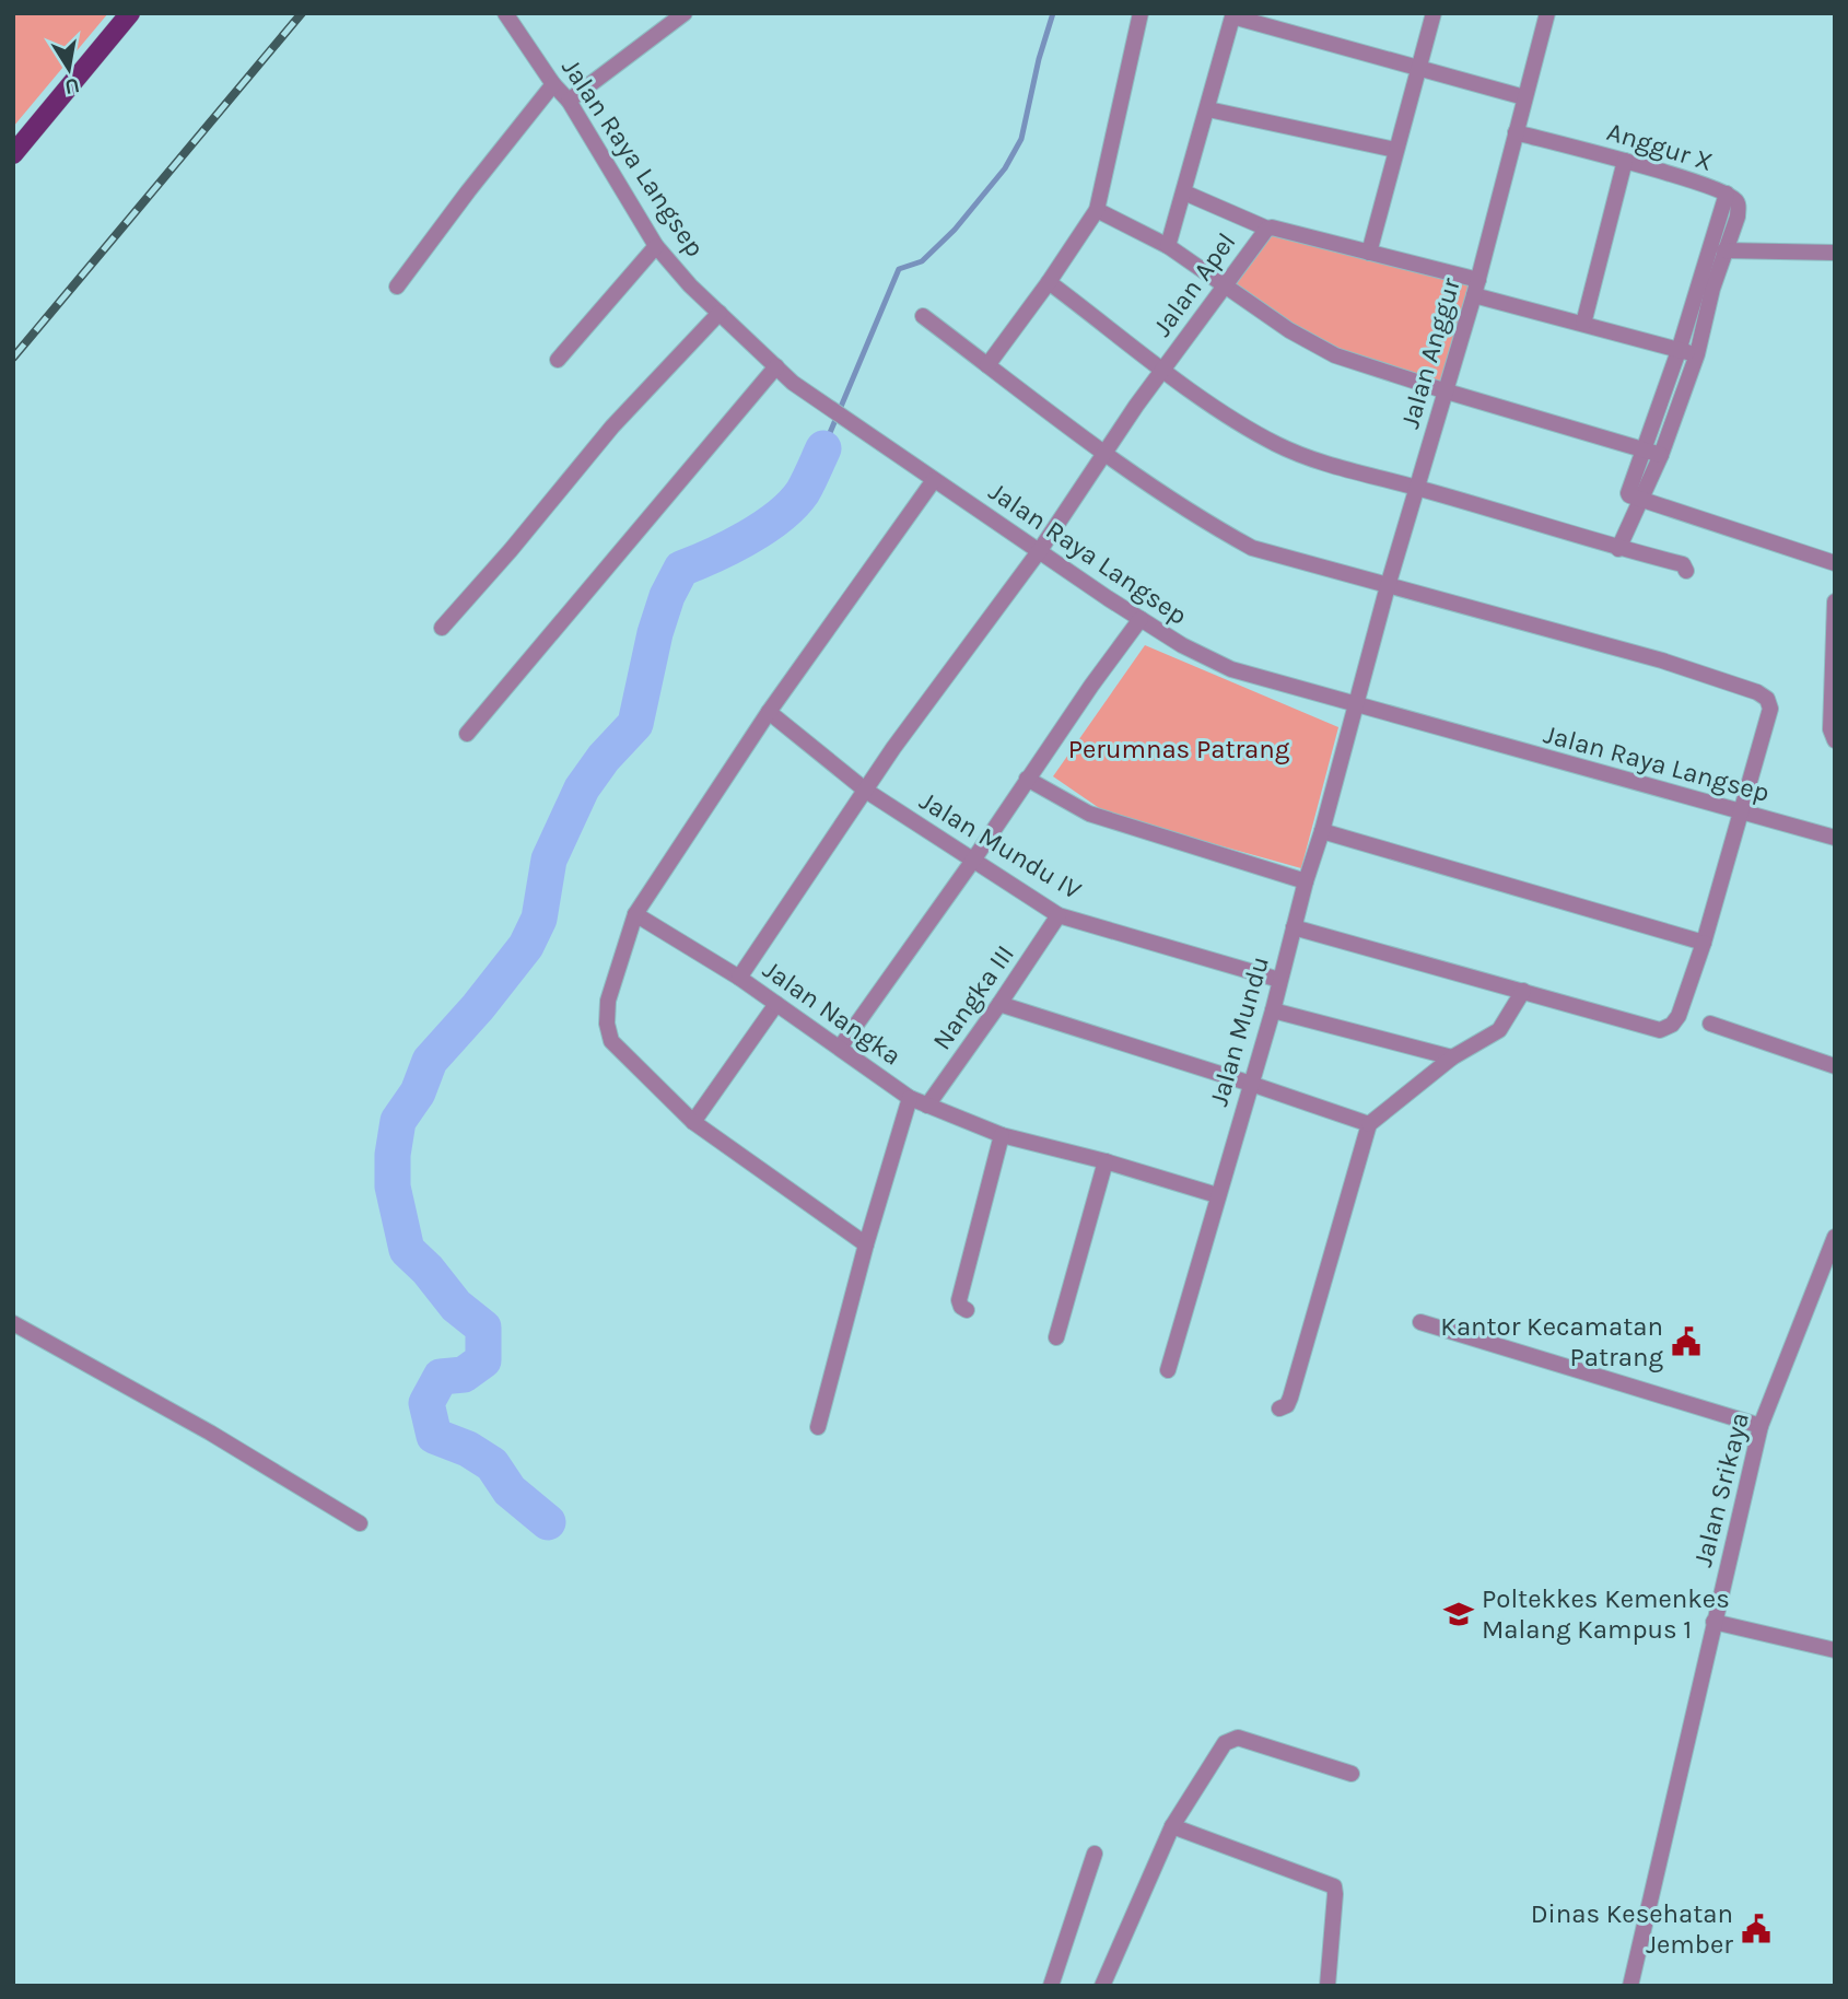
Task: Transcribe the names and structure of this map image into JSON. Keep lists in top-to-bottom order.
{
  "streets": {
    "street": [
      "Anggur X",
      "Jalan Raya Langsep",
      "Jalan Apel",
      "Jalan Anggur",
      "Jalan Mundu IV",
      "Nangka III",
      "Jalan Nangka",
      "Jalan Mundu",
      "Jalan Srikaya"
    ]
  },
  "crossings": [
    ["Anggur X", "Jalan Anggur"],
    ["Jalan Raya Langsep", "Jalan Apel"],
    ["Jalan Raya Langsep", "Jalan Anggur"],
    ["Jalan Raya Langsep", "Jalan Nangka"],
    ["Jalan Raya Langsep", "Jalan Mundu"],
    ["Jalan Apel", "Jalan Anggur"],
    ["Jalan Apel", "Jalan Nangka"],
    ["Jalan Anggur", "Jalan Mundu"],
    ["Jalan Mundu IV", "Nangka III"],
    ["Jalan Mundu IV", "Jalan Nangka"],
    ["Jalan Mundu IV", "Jalan Mundu"],
    ["Nangka III", "Jalan Nangka"],
    ["Jalan Nangka", "Jalan Mundu"]
  ],
  "parks": ["Perumnas Patrang"],
  "places": {
    "public building": ["Kantor Kecamatan Patrang", "Dinas Kesehatan Jember"],
    "school or university": ["Poltekkes Kemenkes Malang Kampus 1"]
  },
  "north": "bottom"
}
